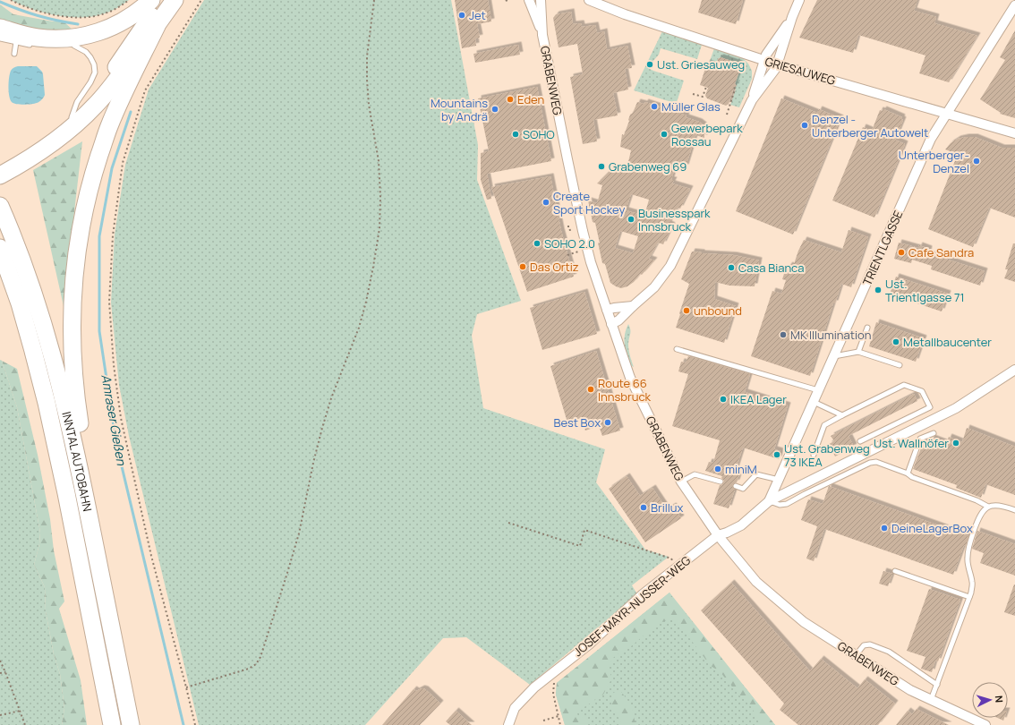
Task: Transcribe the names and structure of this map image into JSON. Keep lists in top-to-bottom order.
{
  "streets": {
    "highway": ["INNTAL AUTOBAHN"],
    "street": [
      "GRIESAUWEG",
      "GRABENWEG",
      "TRIENTLGASSE",
      "JOSEF-MAYR-NUSSER-WEG"
    ]
  },
  "crossings": [
    ["GRIESAUWEG", "TRIENTLGASSE"],
    ["GRABENWEG", "JOSEF-MAYR-NUSSER-WEG"],
    ["TRIENTLGASSE", "JOSEF-MAYR-NUSSER-WEG"]
  ],
  "water": ["Amraser Gießen"],
  "places": [
    "Jet",
    "Ust. Griesauweg",
    "Eden",
    "Müller Glas",
    "Mountains by Andrä",
    "Denzel - Unterberger Autowelt",
    "SOHO",
    "Gewerbepark Rossau",
    "Unterberger- Denzel",
    "Grabenweg 69",
    "Create Sport Hockey",
    "Businesspark Innsbruck",
    "SOHO 2.0",
    "Cafe Sandra",
    "Das Ortiz",
    "Casa Bianca",
    "Ust. Trientlgasse 71",
    "unbound",
    "MK Illumination",
    "Metallbaucenter",
    "Route 66 Innsbruck",
    "IKEA Lager",
    "Best Box",
    "Ust. Wallnöfer",
    "Ust. Grabenweg 73 IKEA",
    "miniM",
    "Brillux",
    "DeineLagerBox"
  ],
  "north": "right"
}
